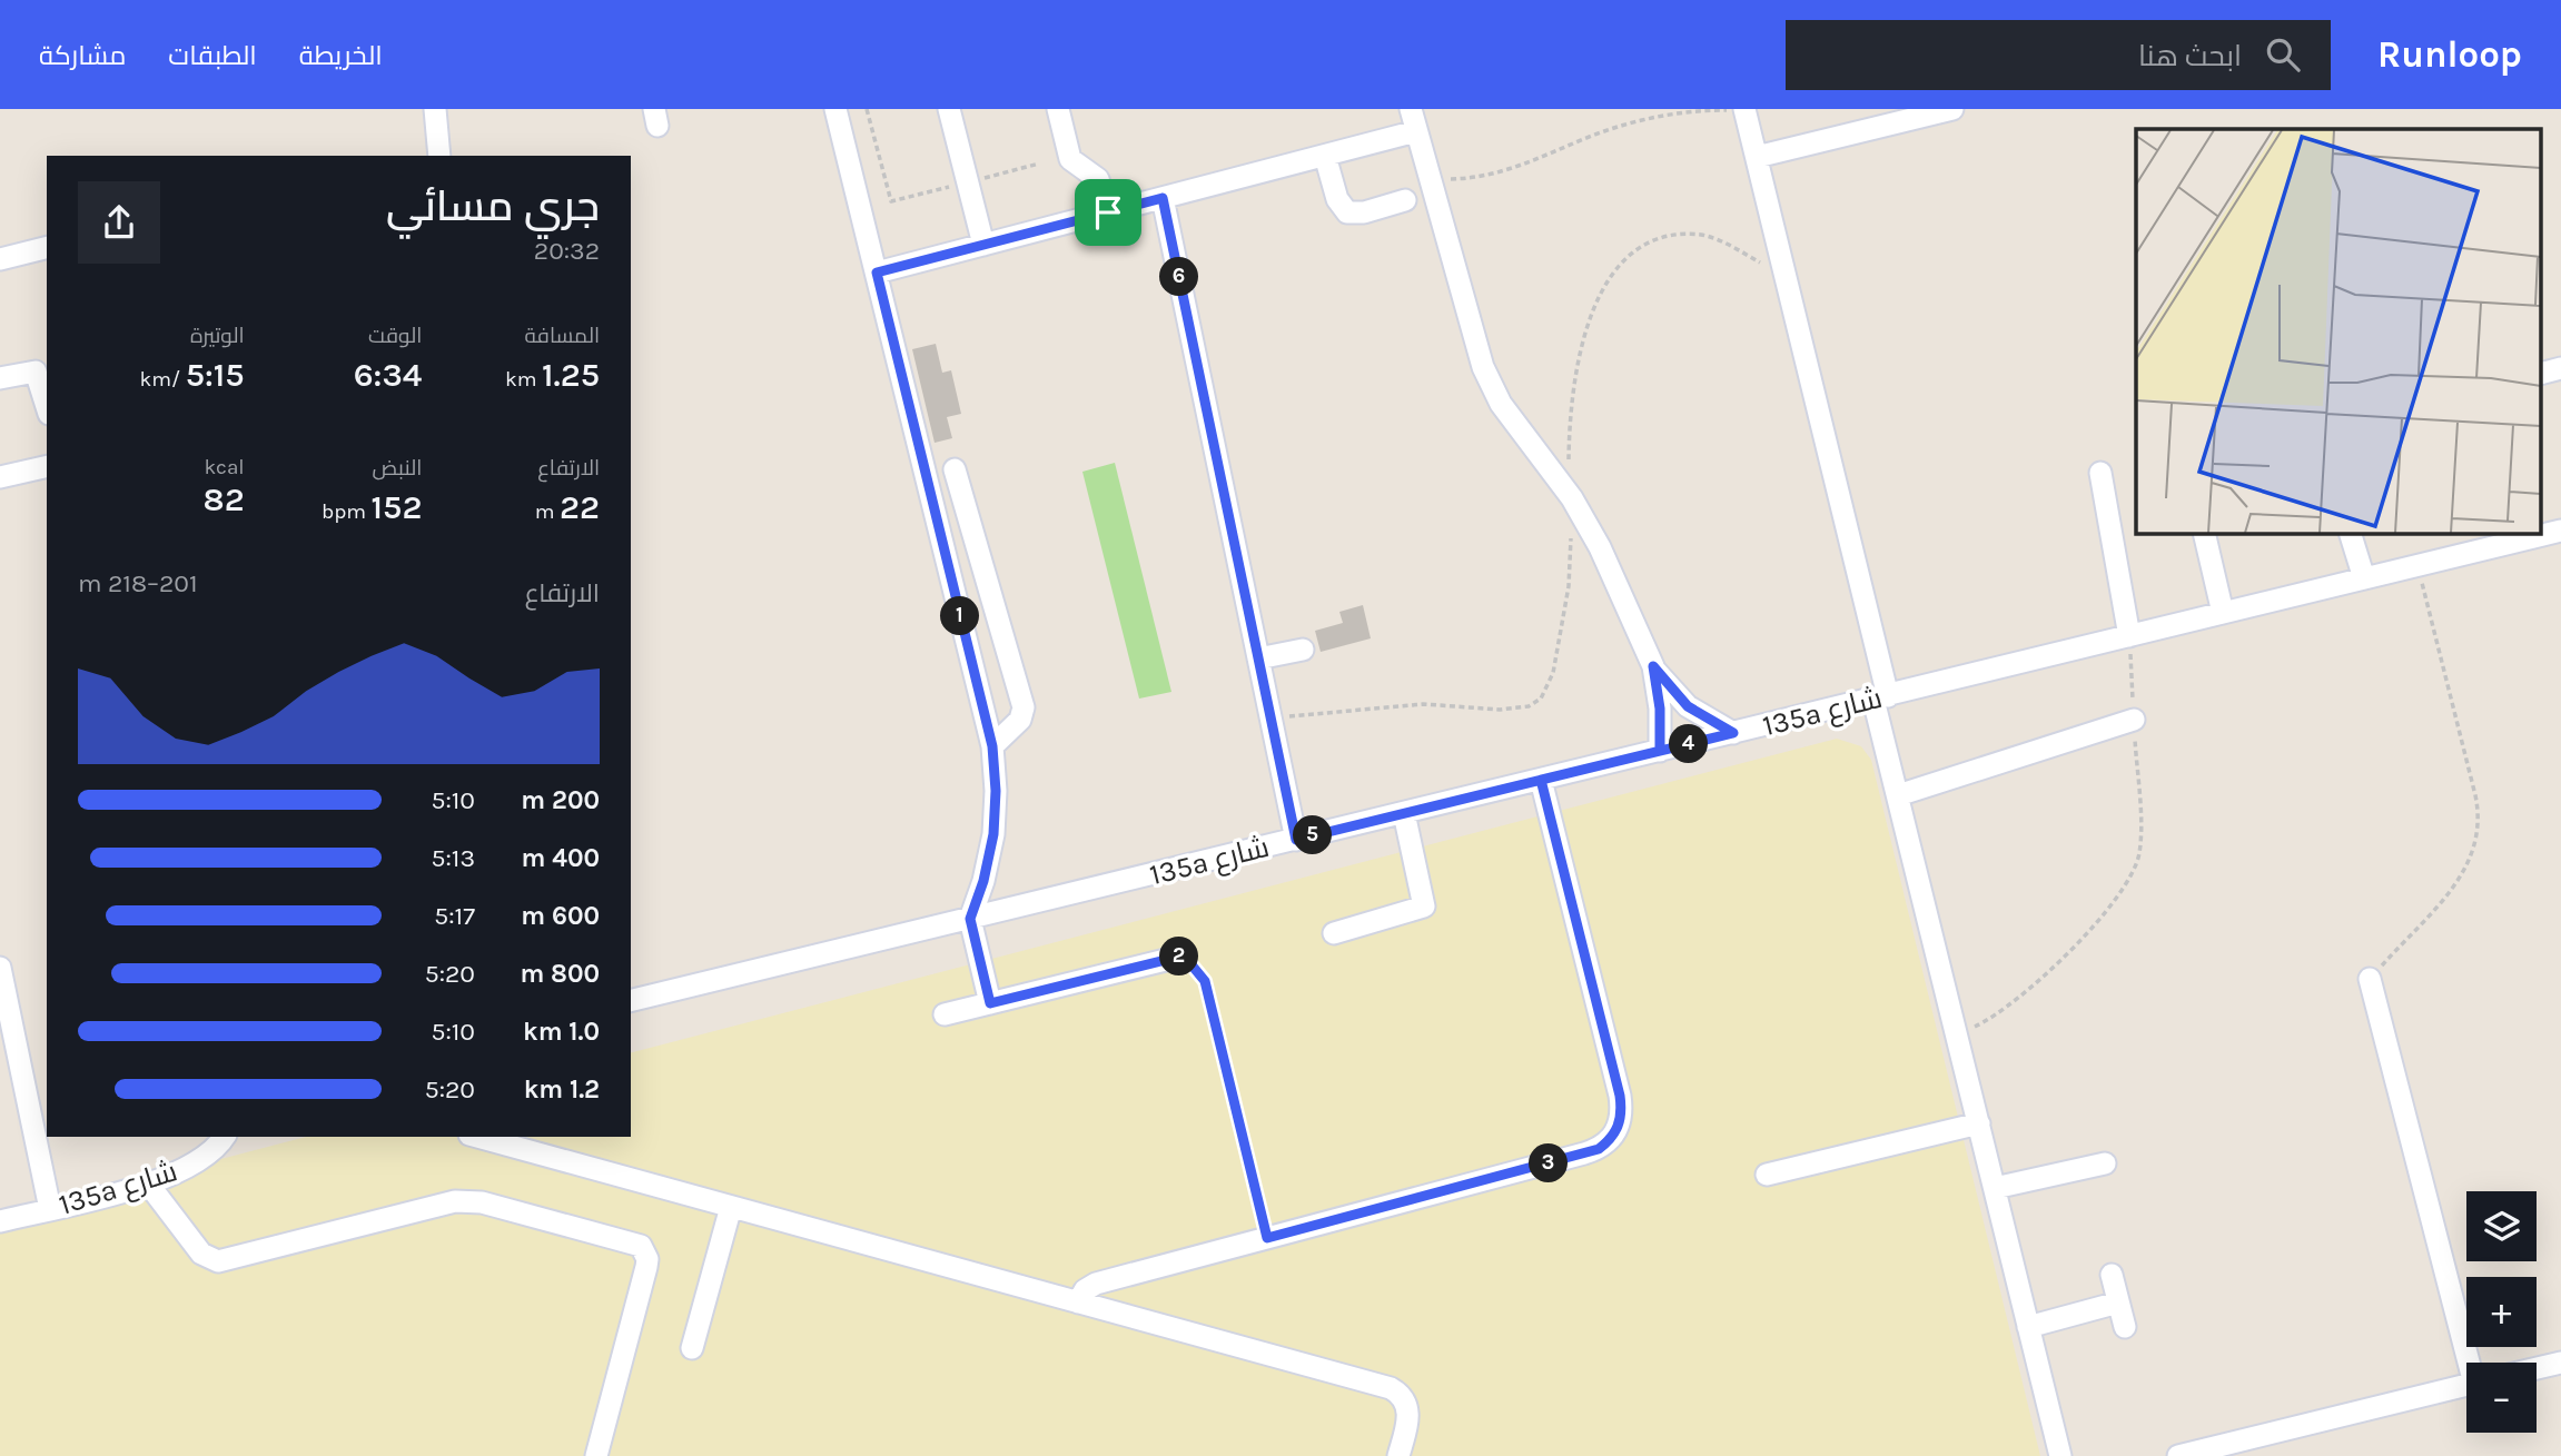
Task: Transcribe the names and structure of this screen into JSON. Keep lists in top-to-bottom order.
{
  "streets": {
    "street": ["135a شارع"]
  },
  "page": {
    "header": "Runloop",
    "search": "ابحث هنا",
    "nav": ["الخريطة", "الطبقات", "مشاركة"],
    "heading": ["جري مسائي", "20:32"],
    "pins": [
      "6",
      "1",
      "4",
      "5",
      "2",
      "3"
    ],
    "stats": [
      ["المسافة", "1.25 km"],
      ["الوقت", "6:34"],
      ["الوتيرة", "5:15 /km"],
      ["الارتفاع", "22 m"],
      ["النبض", "152 bpm"],
      ["kcal", "82"]
    ],
    "chart": ["الارتفاع", "201–218 m"],
    "list": [
      {
        "name": "200 m",
        "note": "5:10"
      },
      {
        "name": "400 m",
        "note": "5:13"
      },
      {
        "name": "600 m",
        "note": "5:17"
      },
      {
        "name": "800 m",
        "note": "5:20"
      },
      {
        "name": "1.0 km",
        "note": "5:10"
      },
      {
        "name": "1.2 km",
        "note": "5:20"
      }
    ],
    "map_buttons": ["+", "−"]
  }
}
